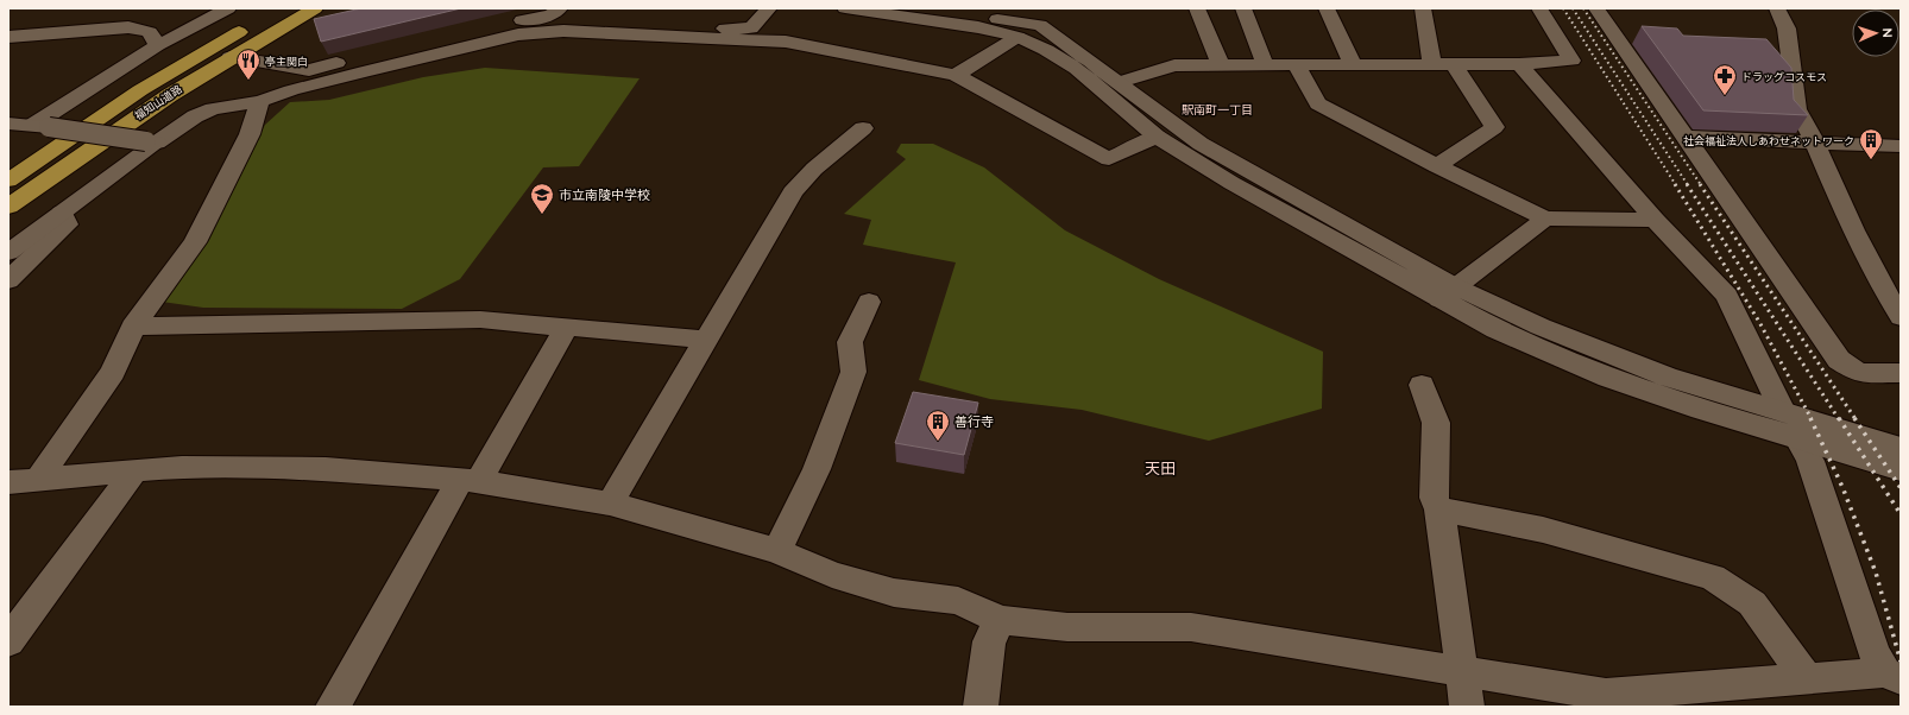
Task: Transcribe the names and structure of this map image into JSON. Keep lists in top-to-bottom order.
{
  "streets": {
    "highway": ["福知山道路"]
  },
  "districts": ["駅南町一丁目", "天田"],
  "places": {
    "restaurant": ["亭主関白"],
    "pharmacy": ["ドラッグコスモス"],
    "building": ["社会福祉法人しあわせネットワーク", "善行寺"],
    "school or university": ["市立南陵中学校"]
  },
  "north": "right"
}
